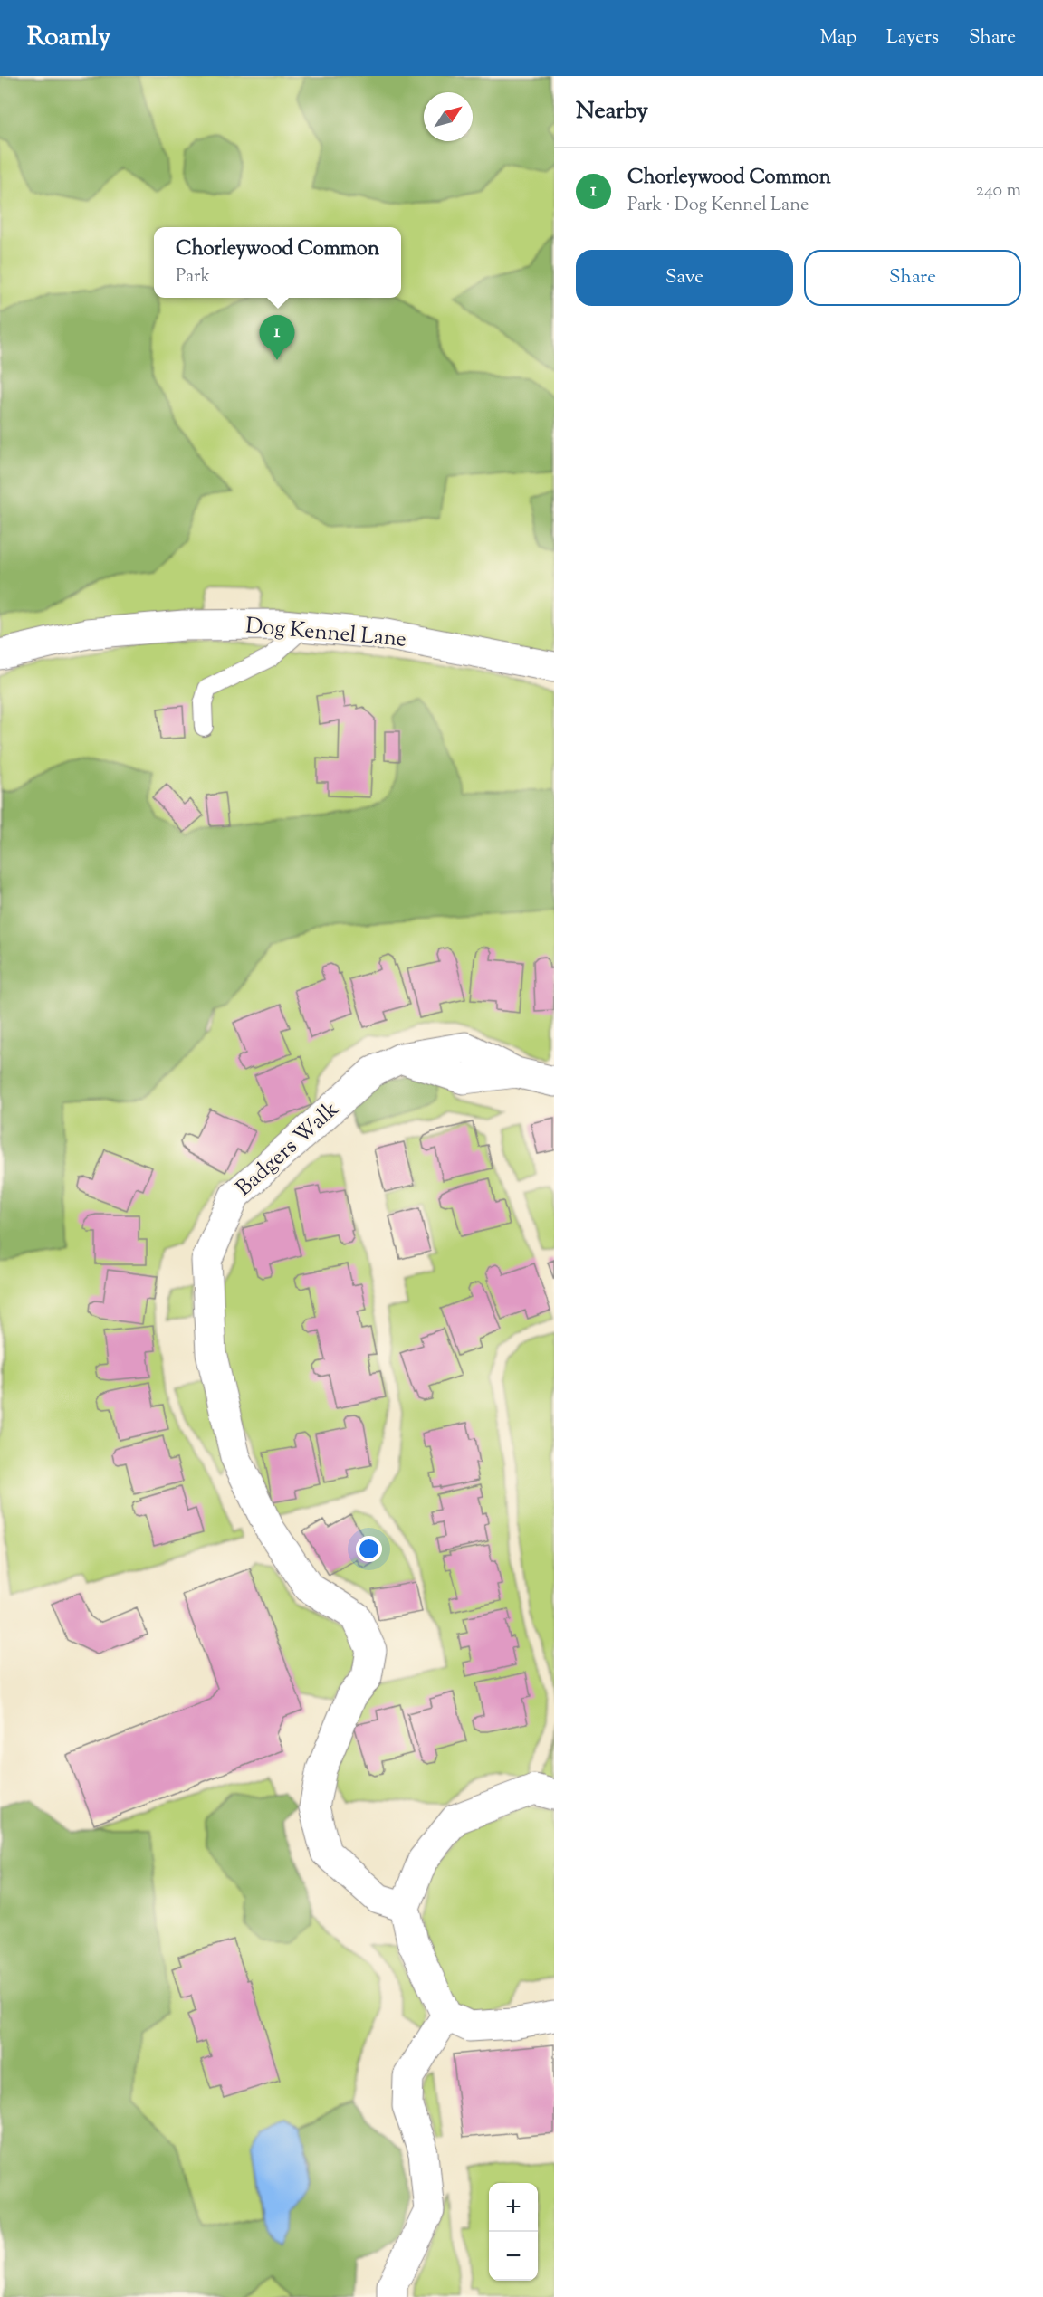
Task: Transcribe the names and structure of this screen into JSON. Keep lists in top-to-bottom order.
{
  "streets": {
    "street": ["Dog Kennel Lane", "Badgers Walk"]
  },
  "north": "top right",
  "page": {
    "header": "Roamly",
    "nav": ["Map", "Layers", "Share"],
    "heading": "Nearby",
    "list": [
      {
        "mark": "1",
        "name": "Chorleywood Common",
        "note": "Park · Dog Kennel Lane",
        "value": "240 m"
      }
    ],
    "popup": ["Chorleywood Common", "Park"],
    "buttons": ["Save", "Share"],
    "pins": "1",
    "map_buttons": ["+", "−"]
  }
}
